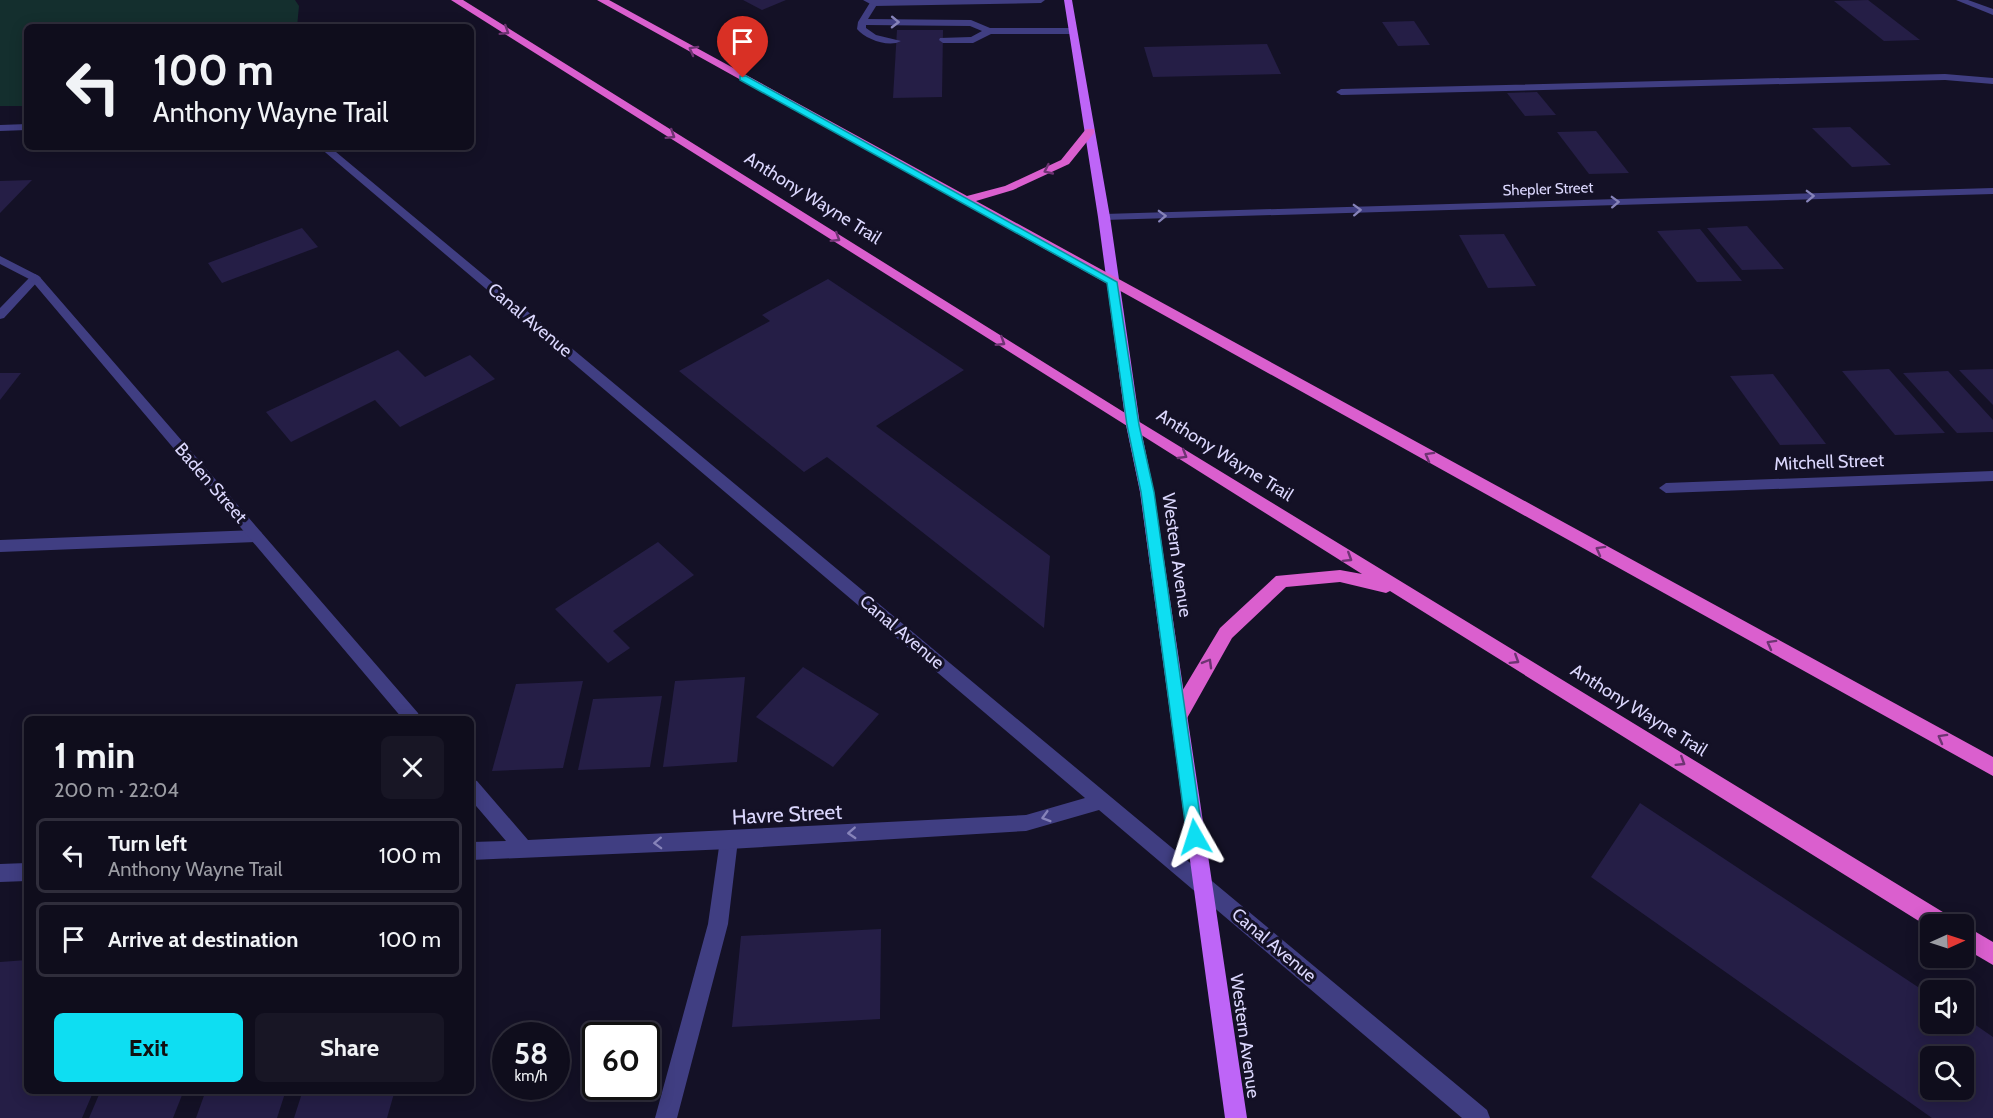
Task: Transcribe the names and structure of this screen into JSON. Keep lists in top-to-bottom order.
{
  "streets": {
    "highway": ["Anthony Wayne Trail"],
    "main road": ["Western Avenue"],
    "street": [
      "Shepler Street",
      "Canal Avenue",
      "Mitchell Street",
      "Baden Street",
      "Havre Street"
    ]
  },
  "crossings": [
    ["Shepler Street", "Western Avenue"],
    ["Anthony Wayne Trail", "Western Avenue"],
    ["Canal Avenue", "Western Avenue"],
    ["Canal Avenue", "Havre Street"]
  ],
  "one_way": ["Havre Street"],
  "north": "right",
  "page": {
    "turn": ["100 m", "Anthony Wayne Trail"],
    "heading": ["1 min", "200 m · 22:04"],
    "list": [
      {
        "name": "Turn left",
        "note": "Anthony Wayne Trail",
        "value": "100 m"
      },
      {
        "name": "Arrive at destination",
        "value": "100 m"
      }
    ],
    "buttons": ["Exit", "Share"],
    "speed": "58 km/h",
    "limit": "60"
  }
}
